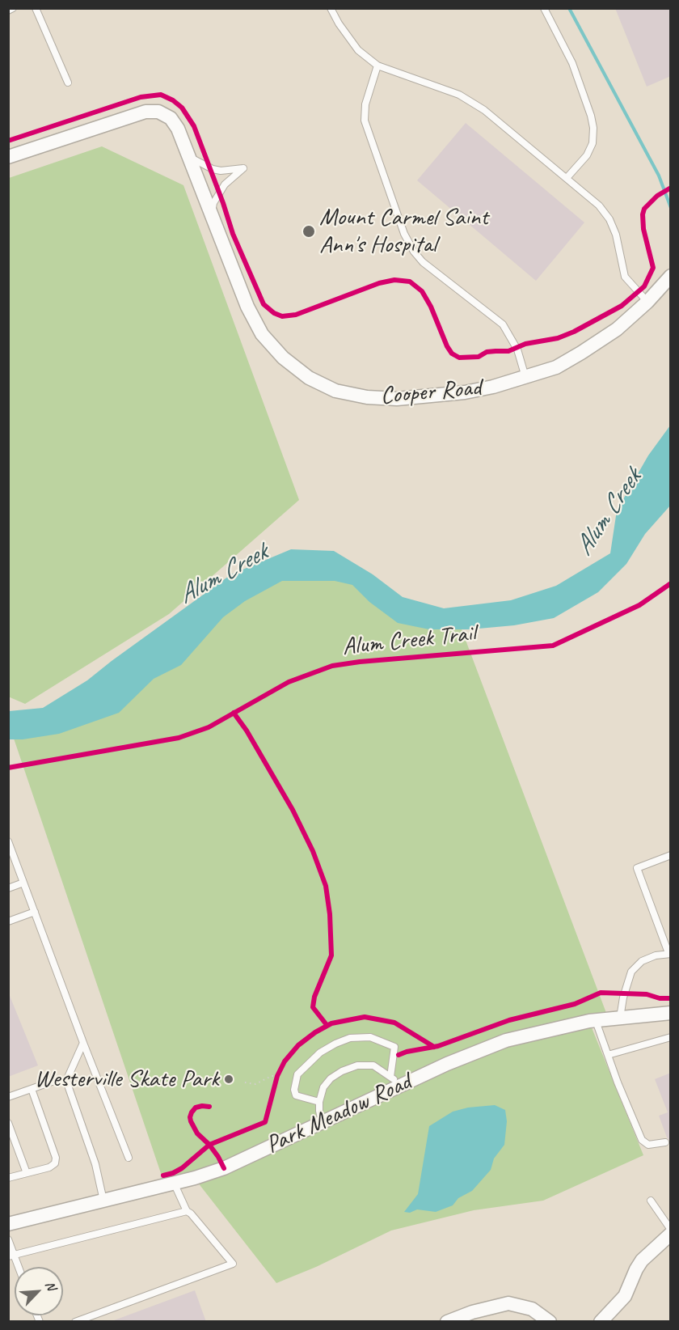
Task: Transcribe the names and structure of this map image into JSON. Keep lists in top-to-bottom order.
{
  "streets": {
    "street": ["Cooper Road", "Park Meadow Road"],
    "cycle path": ["Alum Creek Trail"]
  },
  "water": ["Alum Creek"],
  "places": ["Mount Carmel Saint Ann's Hospital", "Westerville Skate Park"],
  "north": "top right"
}
